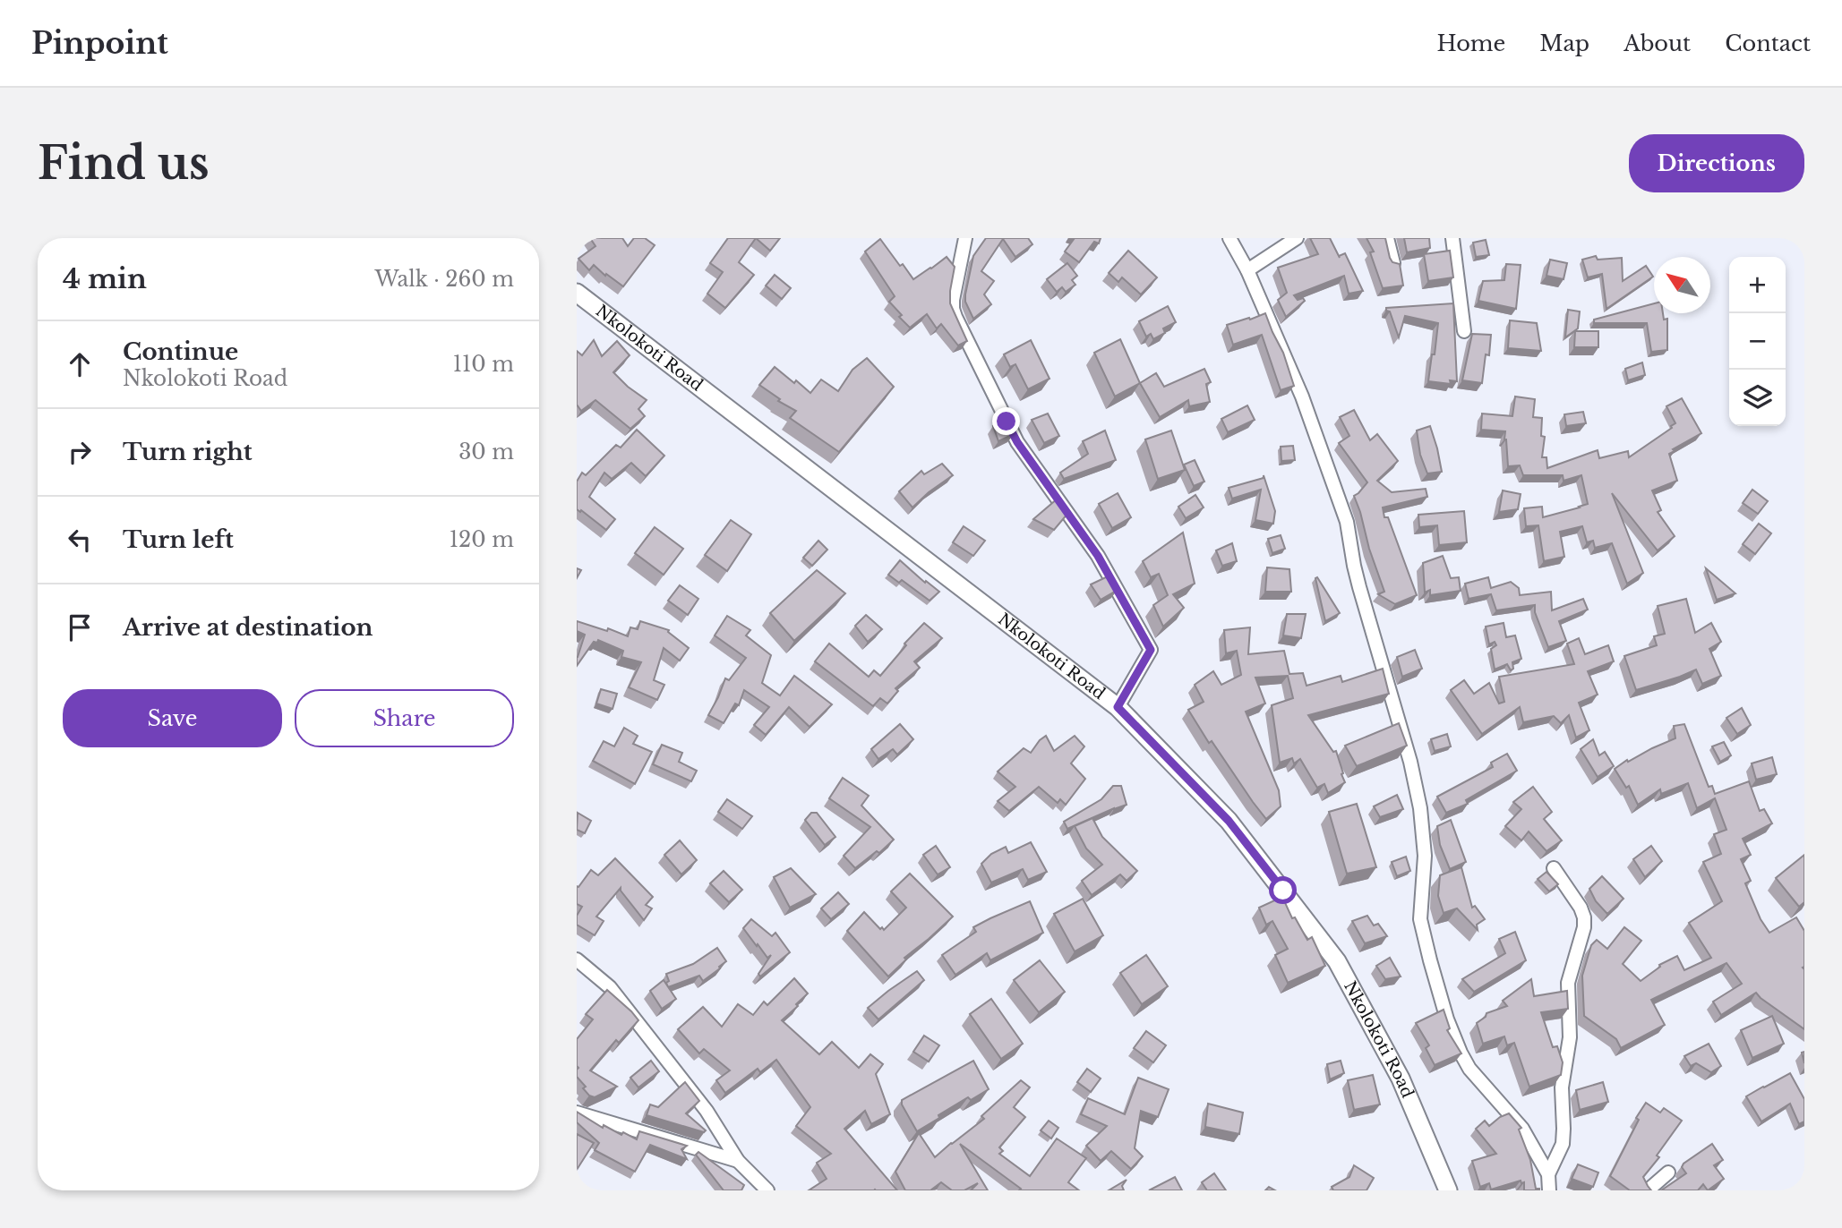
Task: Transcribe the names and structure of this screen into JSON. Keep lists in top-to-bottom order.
{
  "streets": {
    "main road": ["Nkolokoti Road"]
  },
  "north": "top left",
  "page": {
    "header": "Pinpoint",
    "nav": [
      "Home",
      "Map",
      "About",
      "Contact"
    ],
    "buttons": [
      "Directions",
      ["Save", "Share"]
    ],
    "title": "Find us",
    "heading": ["4 min", "Walk · 260 m"],
    "map_buttons": ["+", "−"],
    "list": [
      ["Continue", "Nkolokoti Road", "110 m"],
      ["Turn right", "30 m"],
      ["Turn left", "120 m"],
      "Arrive at destination"
    ]
  }
}
